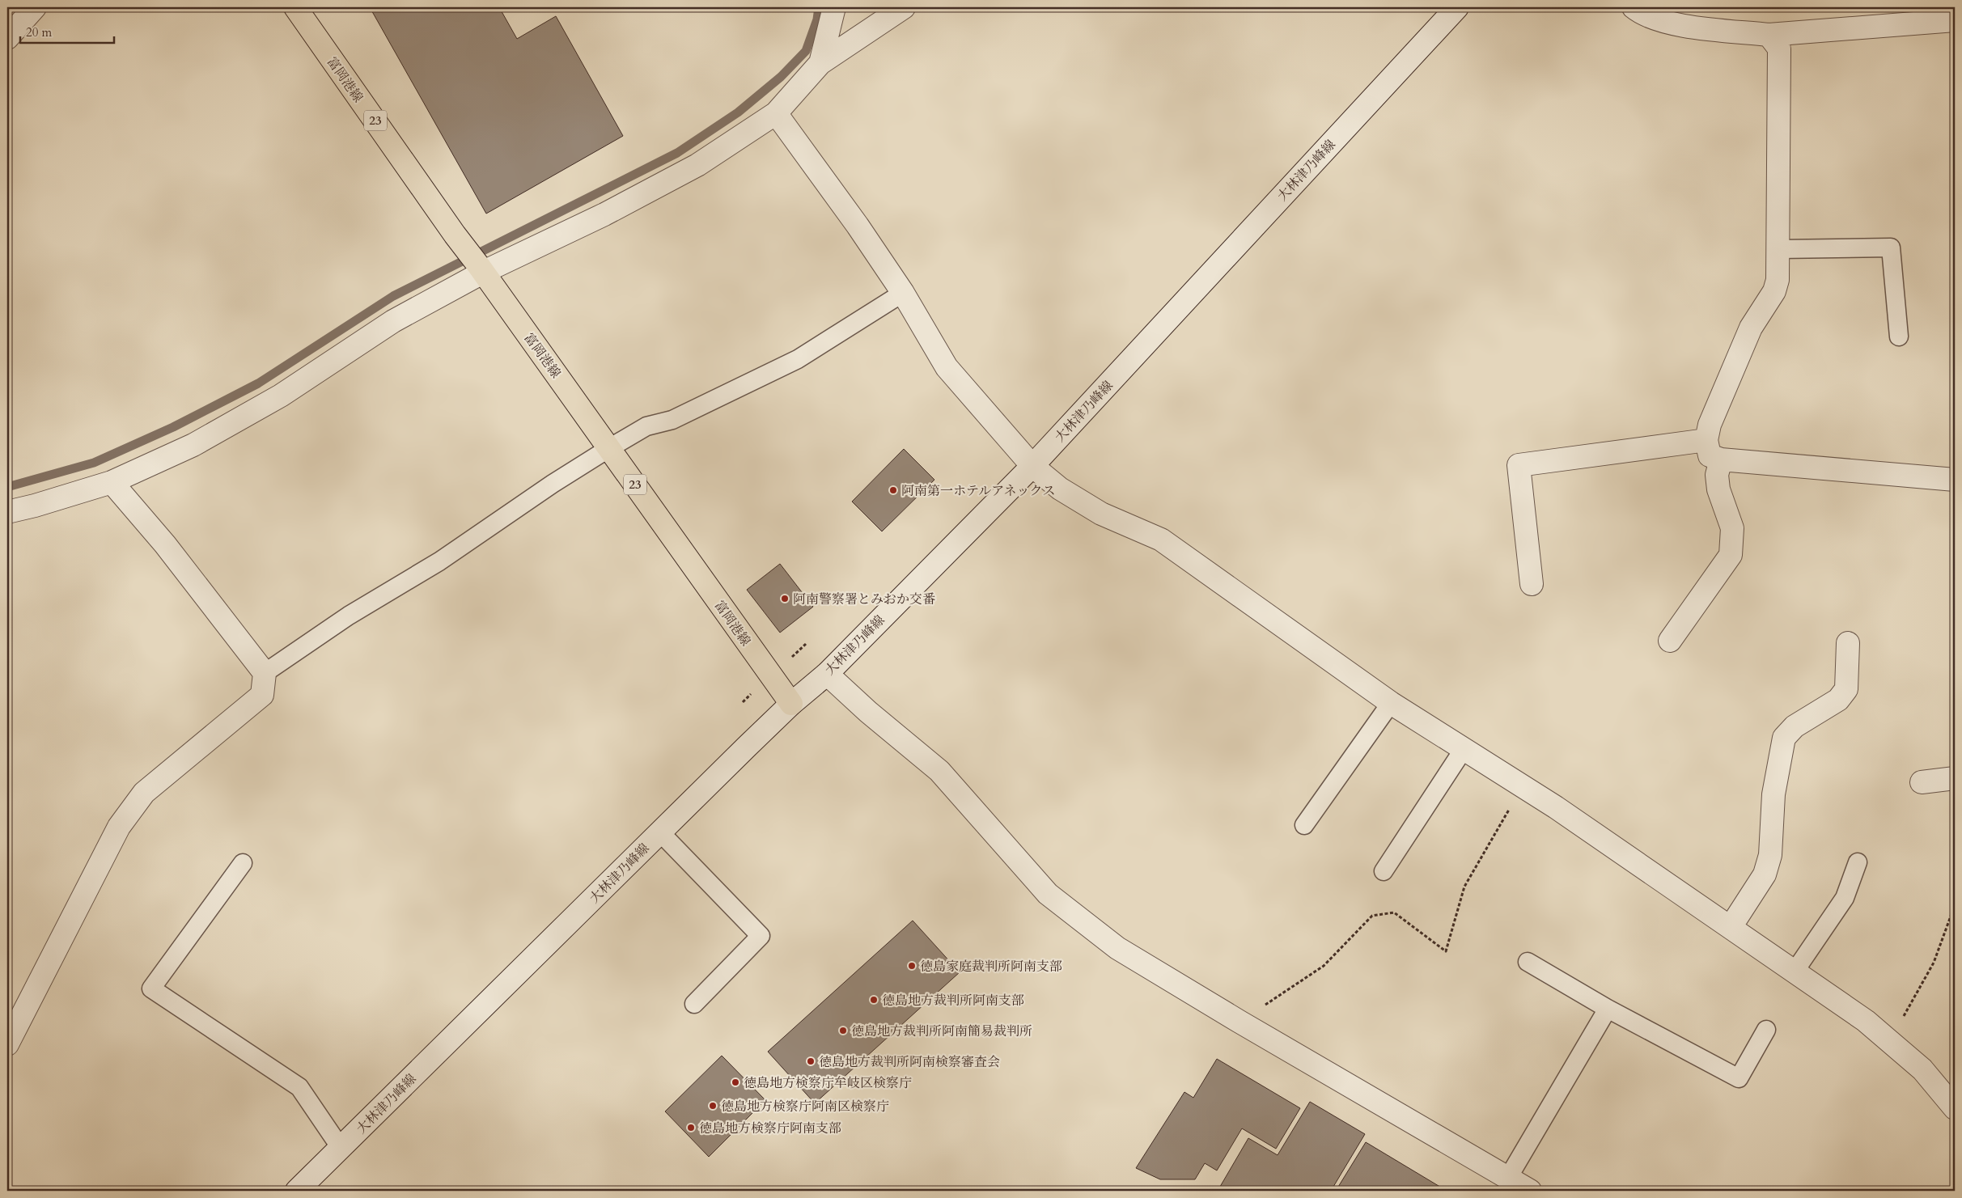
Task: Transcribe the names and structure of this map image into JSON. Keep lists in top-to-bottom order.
{
  "streets": {
    "main road": ["富岡港線", "23"],
    "street": ["大林津乃峰線"]
  },
  "crossings": [
    ["富岡港線", "大林津乃峰線"]
  ],
  "places": [
    "阿南第一ホテルアネックス",
    "阿南警察署とみおか交番",
    "徳島家庭裁判所阿南支部",
    "徳島地方裁判所阿南支部",
    "徳島地方裁判所阿南簡易裁判所",
    "徳島地方裁判所阿南検察審査会",
    "徳島地方検察庁牟岐区検察庁",
    "徳島地方検察庁阿南区検察庁",
    "徳島地方検察庁阿南支部"
  ],
  "scale_bar": "20 m"
}
